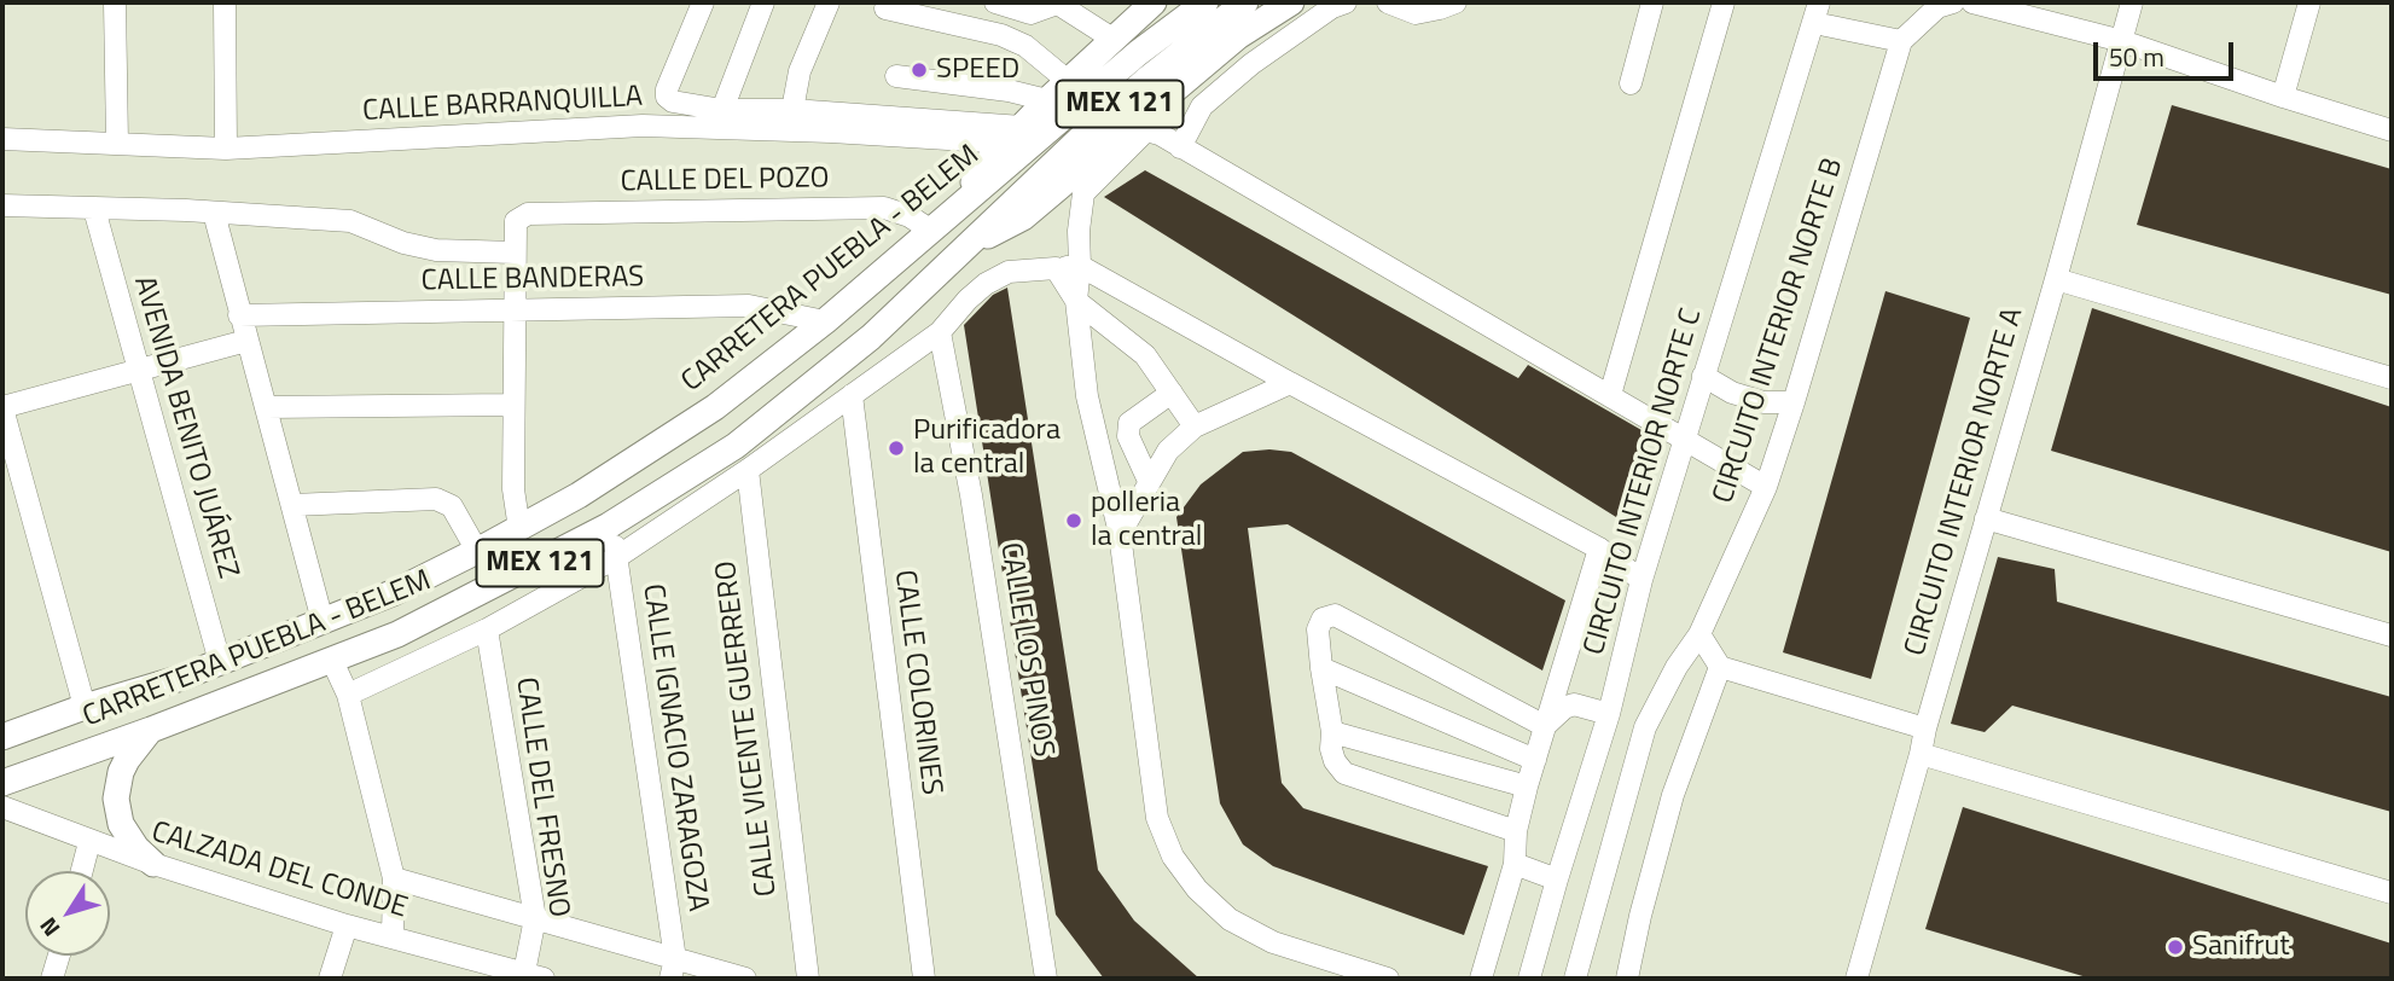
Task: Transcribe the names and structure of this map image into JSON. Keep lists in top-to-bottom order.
{
  "streets": {
    "main road": ["MEX 121", "CARRETERA PUEBLA - BELEM"],
    "street": [
      "CALLE BARRANQUILLA",
      "CALLE DEL POZO",
      "CALLE BANDERAS",
      "CIRCUITO INTERIOR NORTE B",
      "AVENIDA BENITO JUÁREZ",
      "CIRCUITO INTERIOR NORTE C",
      "CIRCUITO INTERIOR NORTE A",
      "CALLE LOS PINOS",
      "CALLE COLORINES",
      "CALLE VICENTE GUERRERO",
      "CALLE IGNACIO ZARAGOZA",
      "CALLE DEL FRESNO",
      "CALZADA DEL CONDE"
    ]
  },
  "crossings": [
    ["CALLE DEL POZO", "CARRETERA PUEBLA - BELEM"],
    ["CARRETERA PUEBLA - BELEM", "CALLE BANDERAS"],
    ["CARRETERA PUEBLA - BELEM", "AVENIDA BENITO JUÁREZ"],
    ["CARRETERA PUEBLA - BELEM", "CALLE IGNACIO ZARAGOZA"],
    ["CALLE DEL FRESNO", "CALZADA DEL CONDE"]
  ],
  "places": [
    "SPEED",
    "Purificadora la central",
    "polleria la central",
    "Sanifrut"
  ],
  "scale_bar": "50 m",
  "north": "bottom left"
}
